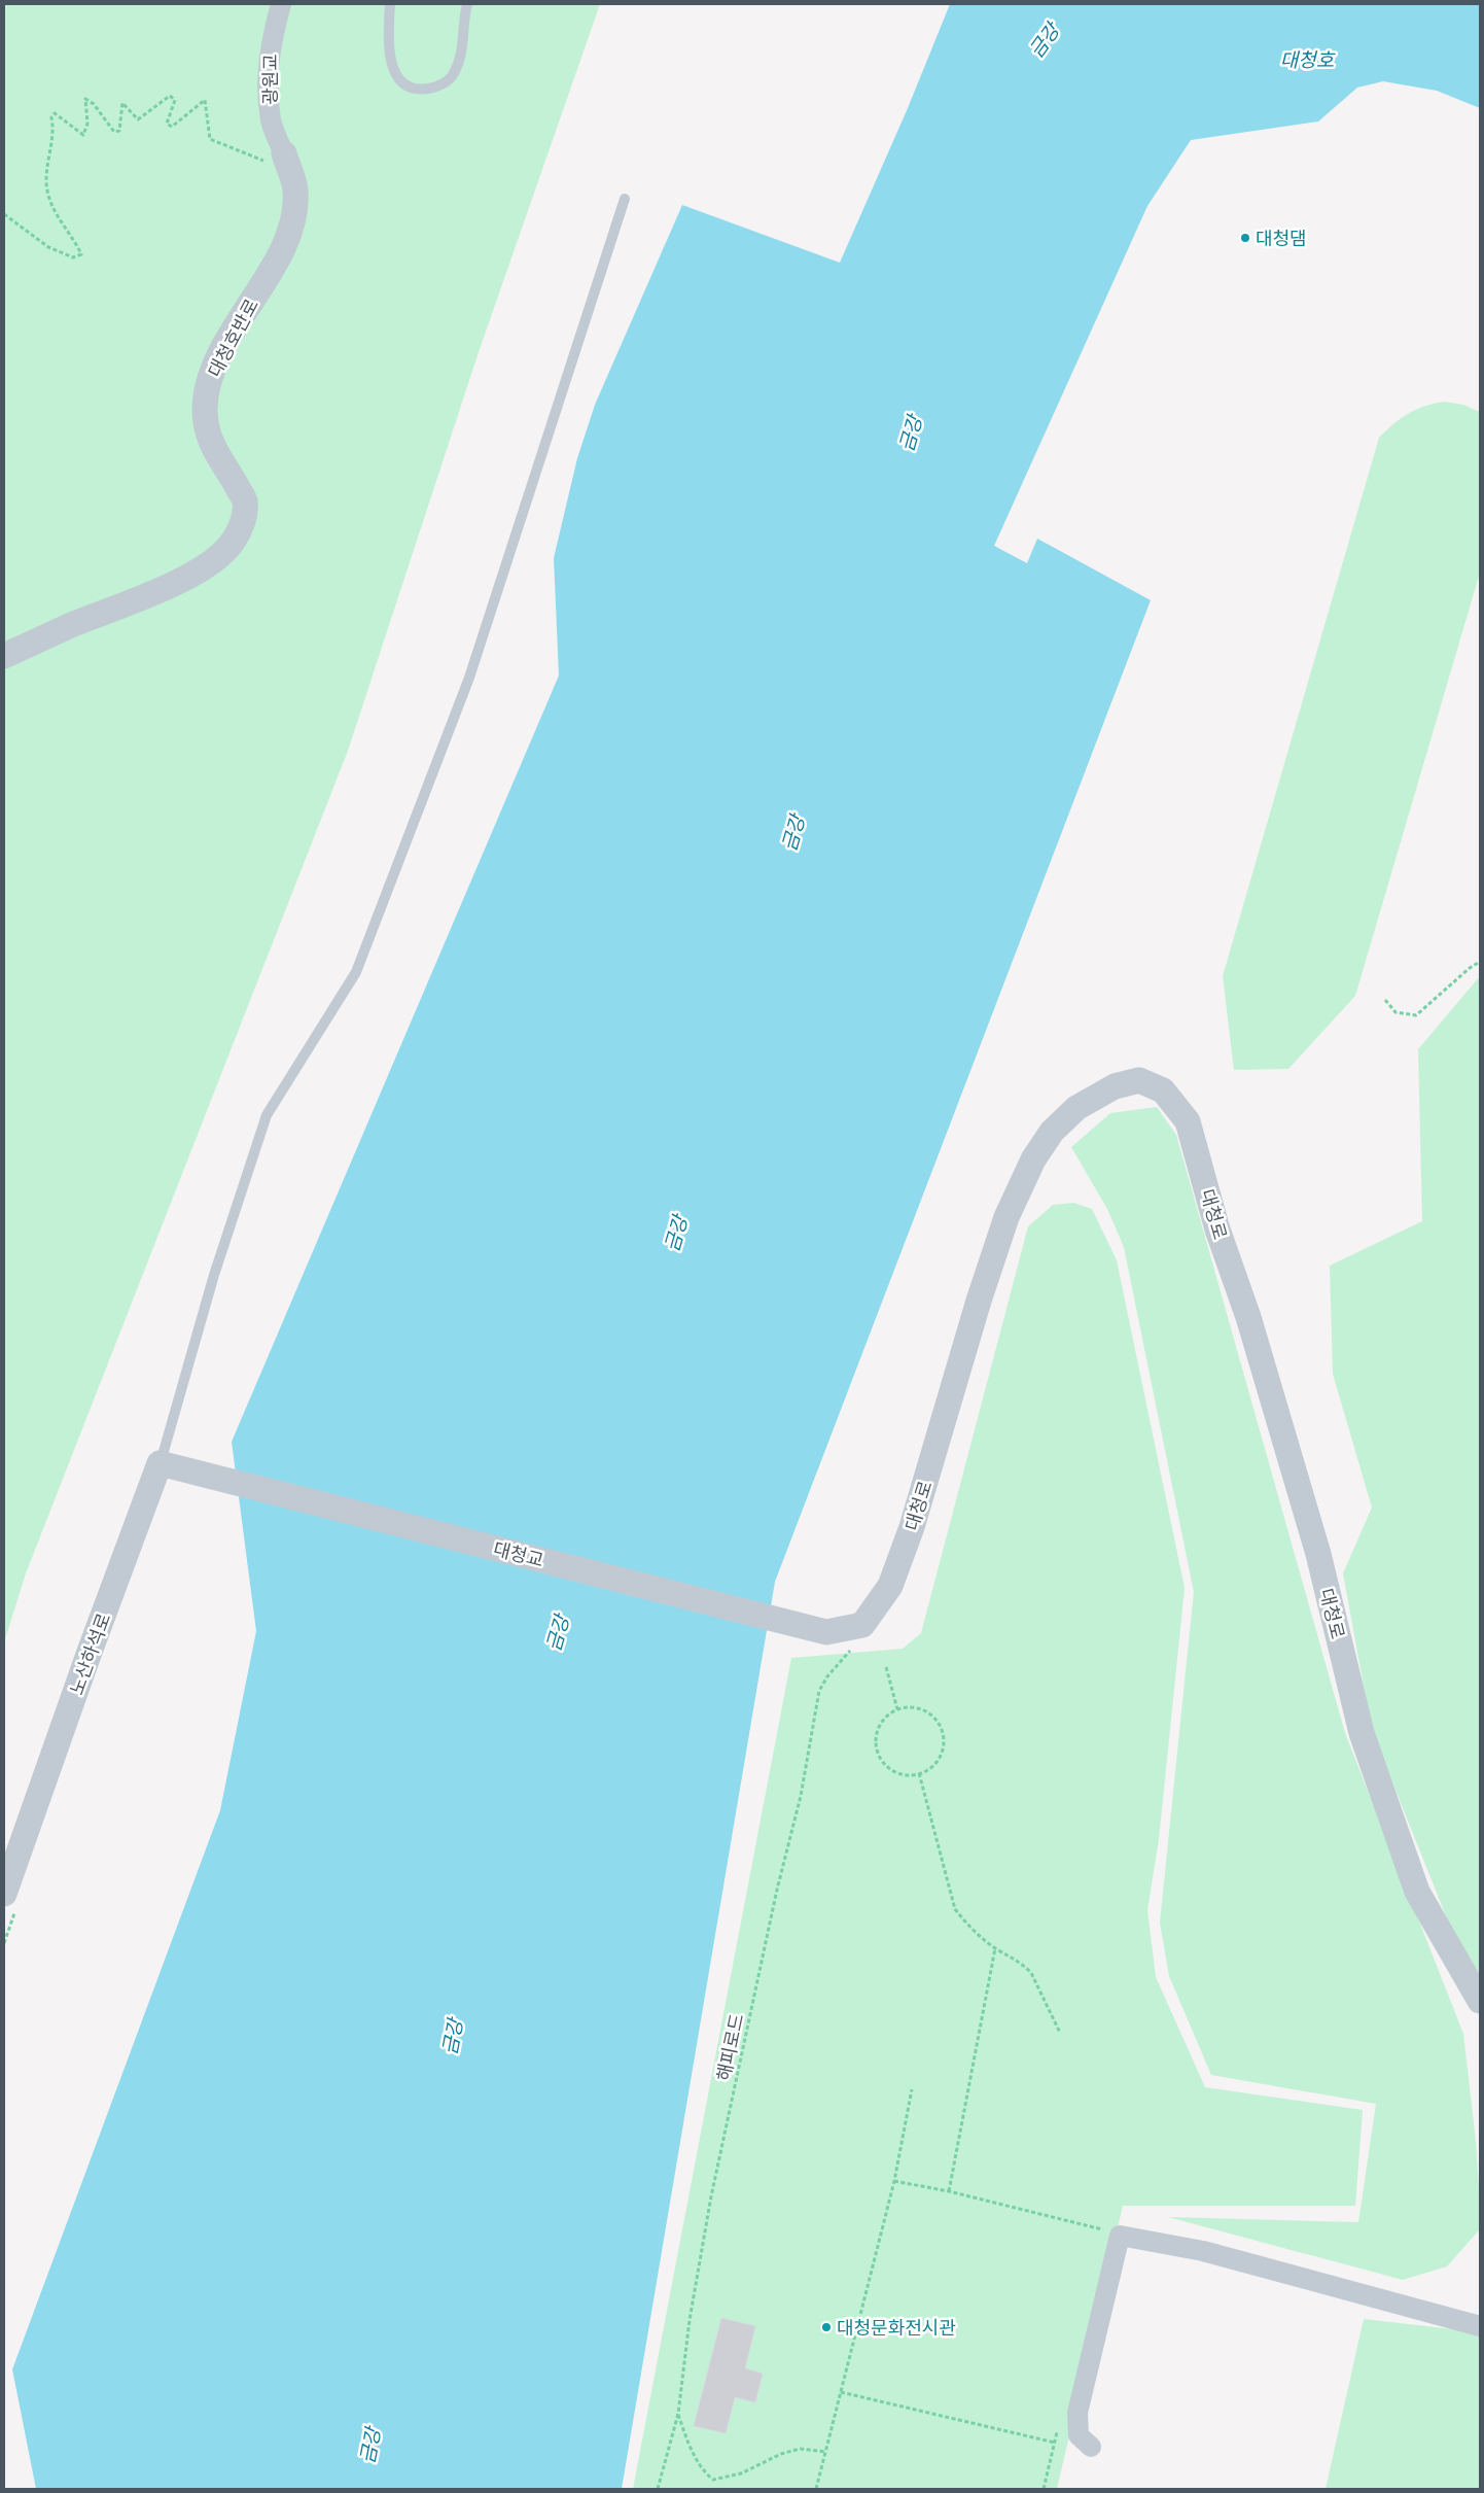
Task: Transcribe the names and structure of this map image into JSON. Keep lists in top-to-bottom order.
{
  "streets": {
    "street": [
      "광원교",
      "대청호반로",
      "대청로",
      "대청교",
      "노산하석로"
    ],
    "path": ["해피로드"]
  },
  "crossings": [
    ["광원교", "대청호반로"],
    ["대청로", "대청교"],
    ["대청로", "해피로드"],
    ["대청교", "노산하석로"],
    ["대청교", "해피로드"]
  ],
  "water": ["금강", "대청호"],
  "places": ["대청댐", "대청문화전시관"]
}
